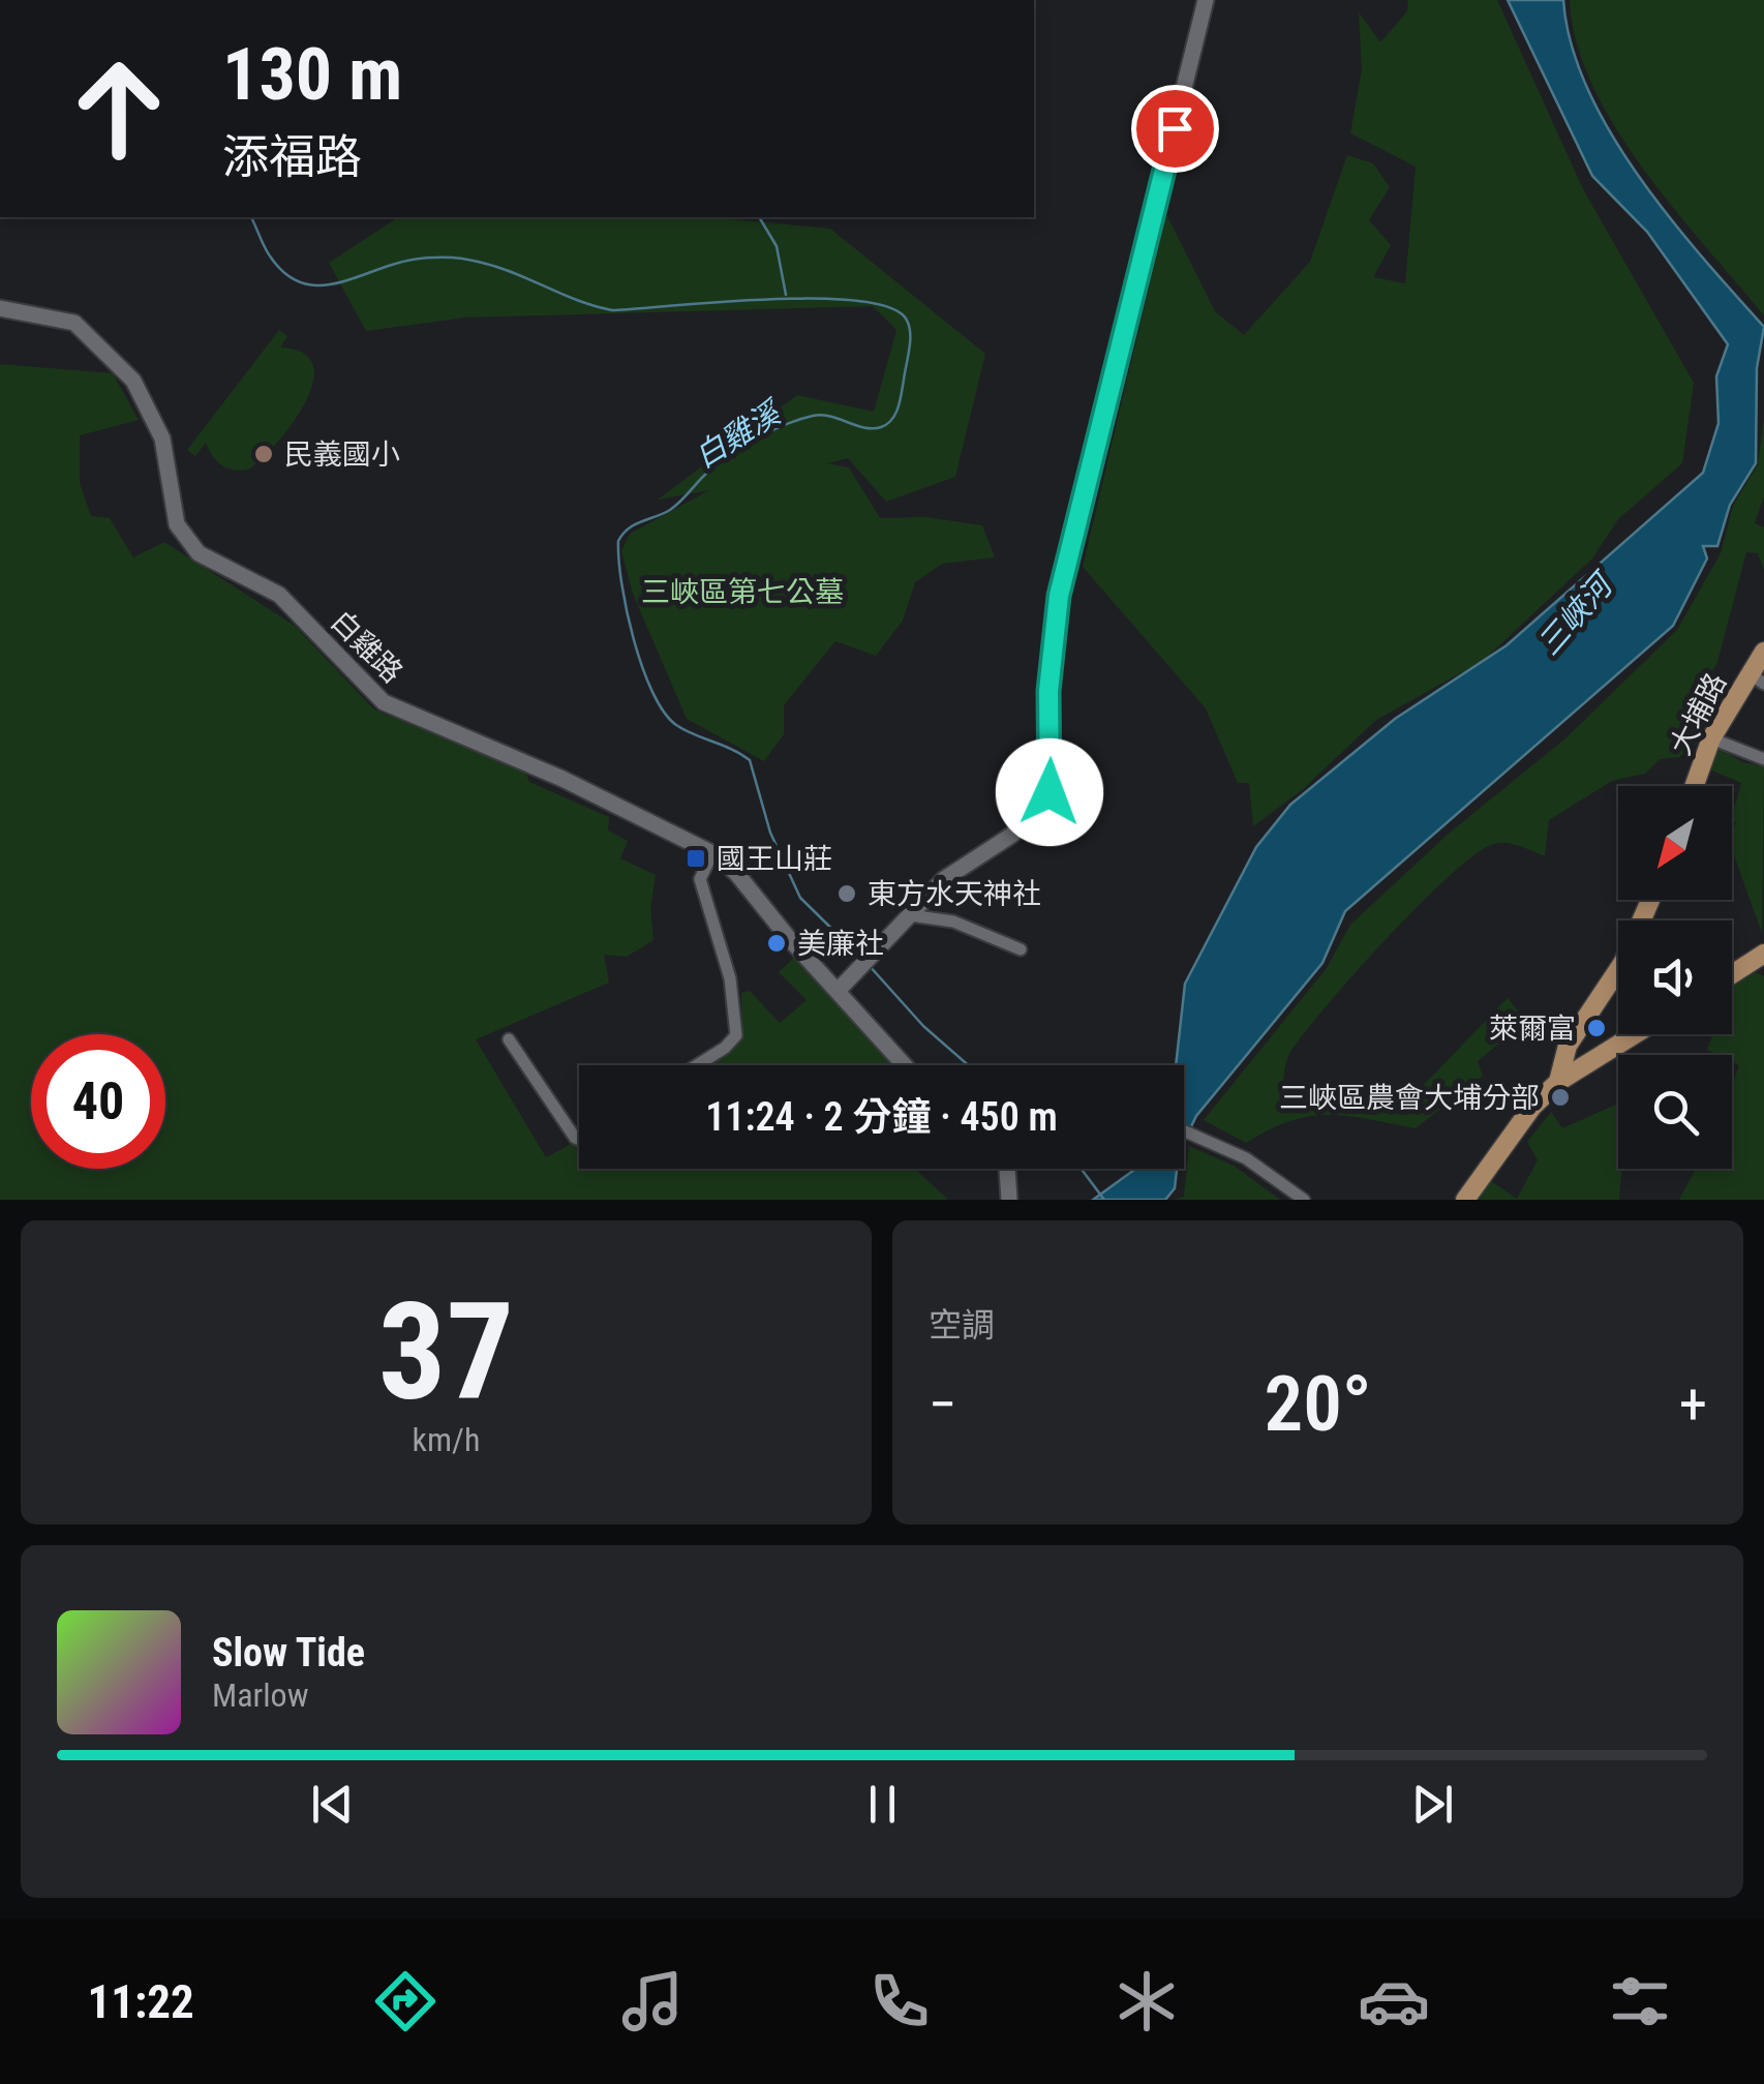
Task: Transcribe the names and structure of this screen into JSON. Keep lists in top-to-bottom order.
{
  "streets": {
    "main road": ["大埔路"],
    "street": ["白雞路"]
  },
  "water": ["白雞溪", "三峽河"],
  "parks": ["三峽區第七公墓"],
  "places": {
    "other": [
      "民義國小",
      "東方水天神社",
      "美廉社",
      "萊爾富",
      "三峽區農會大埔分部"
    ],
    "transit": ["國王山莊"]
  },
  "north": "bottom left",
  "page": {
    "turn": ["130 m", "添福路"],
    "limit": "40",
    "trip": "11:24 · 2 分鐘 · 450 m",
    "tile": [
      ["37", "km/h"],
      "空調"
    ],
    "heat": ["−", "20°", "+"],
    "song": ["Slow Tide", "Marlow"],
    "tabs": "11:22"
  }
}
